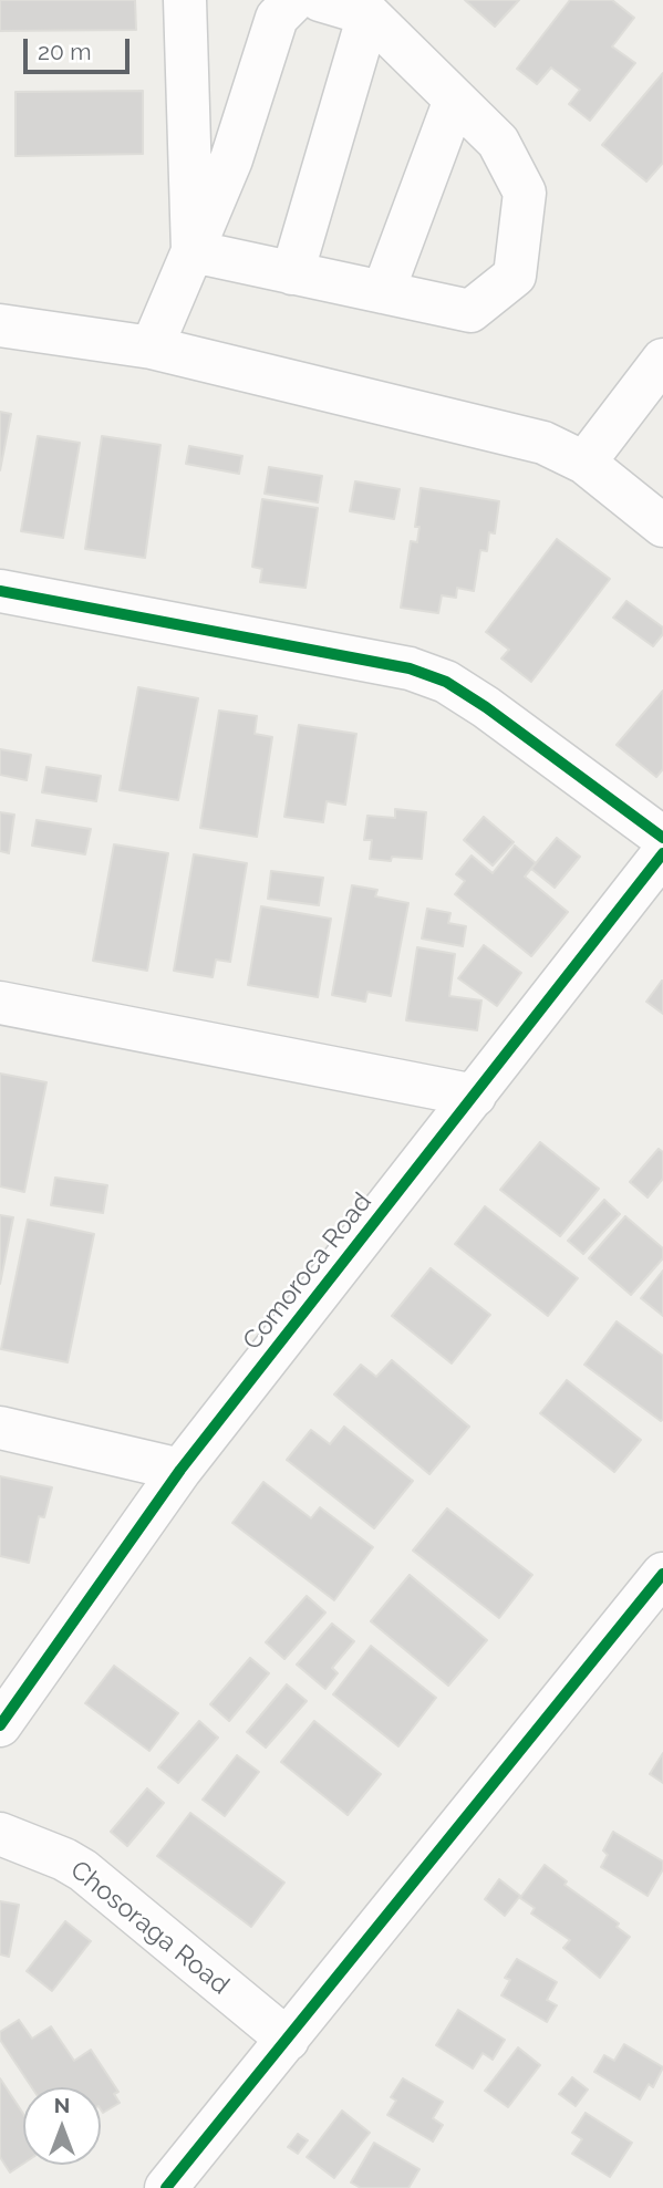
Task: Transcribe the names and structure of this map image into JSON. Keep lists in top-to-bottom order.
{
  "streets": {
    "street": ["Comoroca Road", "Chosoraga Road"]
  },
  "scale_bar": "20 m",
  "north": "top"
}
